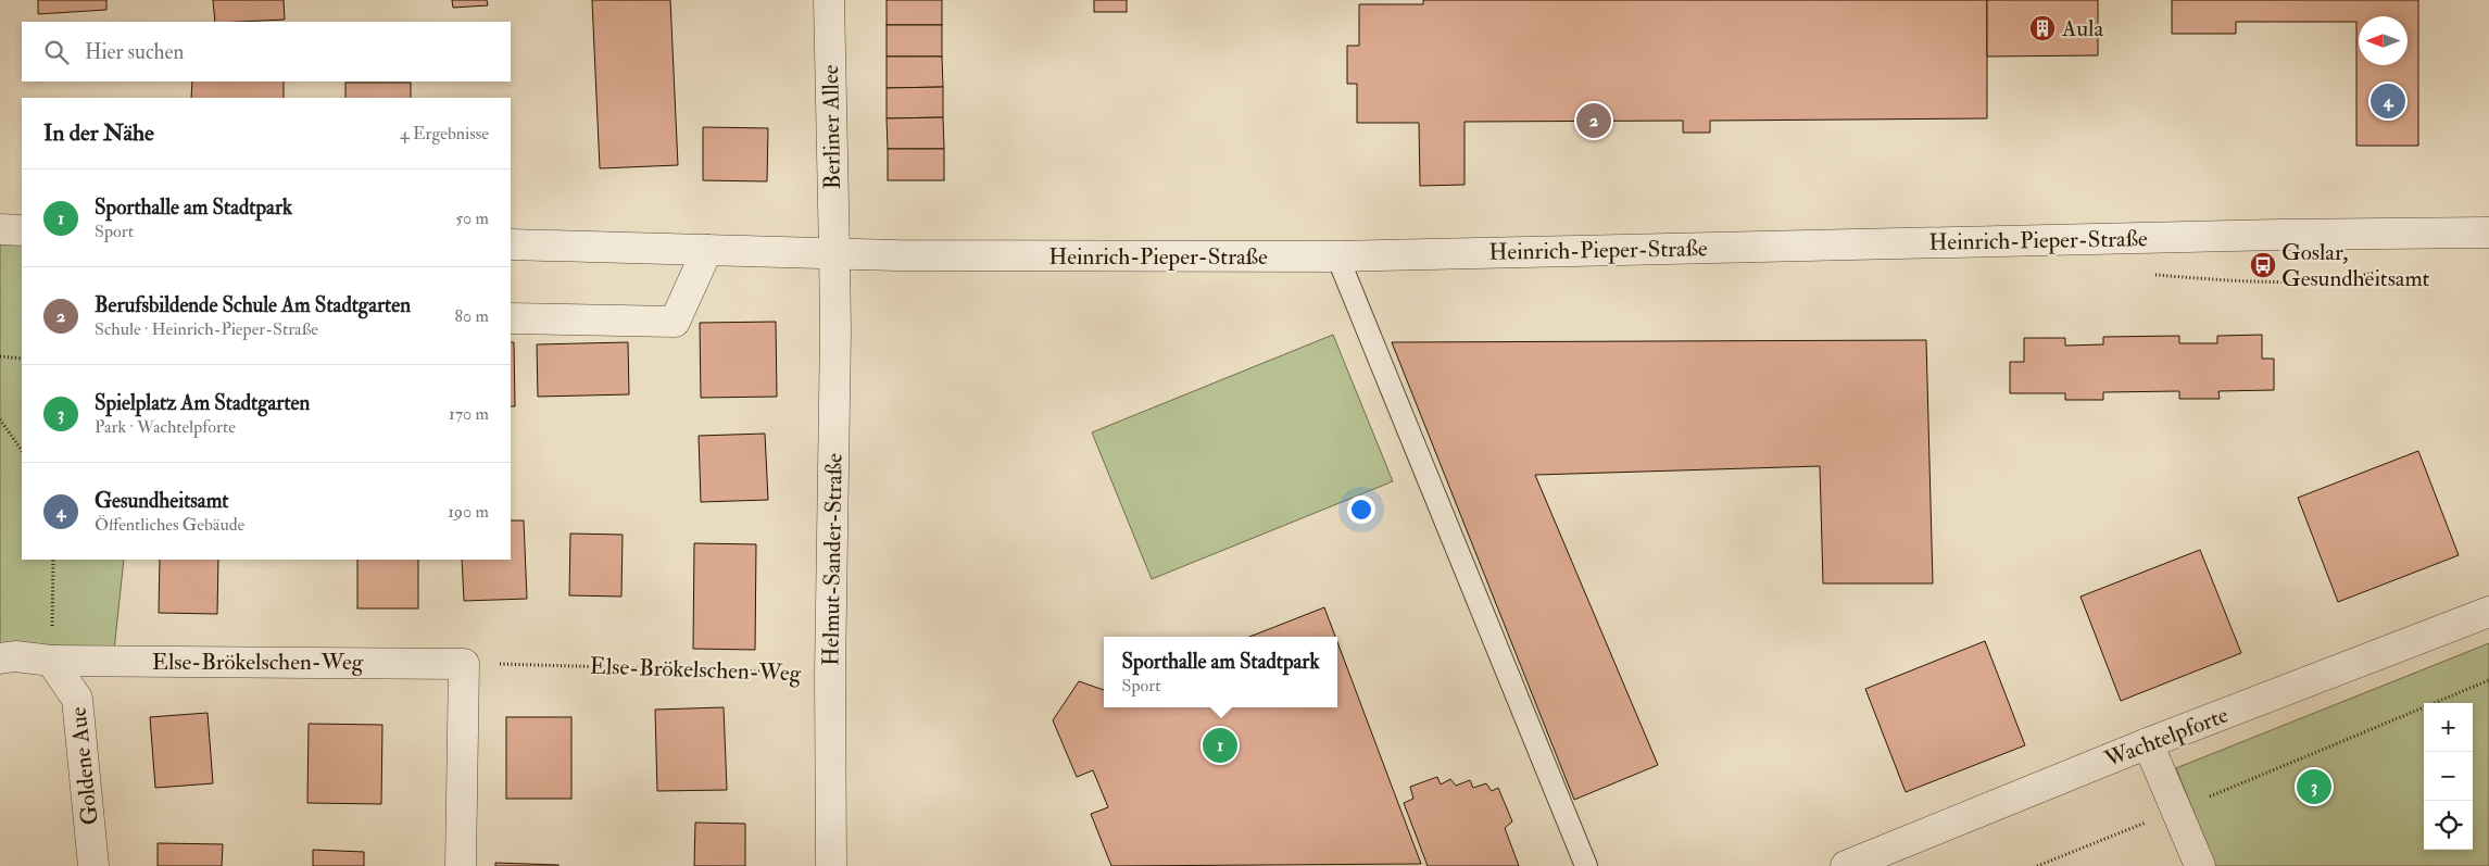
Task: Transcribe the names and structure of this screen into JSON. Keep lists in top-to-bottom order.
{
  "streets": {
    "street": [
      "Berliner Allee",
      "Heinrich-Pieper-Straße",
      "Helmut-Sander-Straße",
      "Else-Brökelschen-Weg",
      "Wachtelpforte",
      "Goldene Aue"
    ]
  },
  "crossings": [
    ["Berliner Allee", "Heinrich-Pieper-Straße"],
    ["Berliner Allee", "Helmut-Sander-Straße"],
    ["Heinrich-Pieper-Straße", "Helmut-Sander-Straße"],
    ["Helmut-Sander-Straße", "Else-Brökelschen-Weg"],
    ["Else-Brökelschen-Weg", "Goldene Aue"]
  ],
  "places": {
    "building": ["Aula"],
    "bus stop": ["Goslar, Gesundheitsamt"]
  },
  "north": "left",
  "page": {
    "search": "Hier suchen",
    "pins": [
      "4",
      "2",
      "1",
      "3"
    ],
    "heading": ["In der Nähe", "4 Ergebnisse"],
    "list": [
      {
        "mark": "1",
        "name": "Sporthalle am Stadtpark",
        "note": "Sport",
        "value": "50 m"
      },
      {
        "mark": "2",
        "name": "Berufsbildende Schule Am Stadtgarten",
        "note": "Schule · Heinrich-Pieper-Straße",
        "value": "80 m"
      },
      {
        "mark": "3",
        "name": "Spielplatz Am Stadtgarten",
        "note": "Park · Wachtelpforte",
        "value": "170 m"
      },
      {
        "mark": "4",
        "name": "Gesundheitsamt",
        "note": "Öffentliches Gebäude",
        "value": "190 m"
      }
    ],
    "popup": ["Sporthalle am Stadtpark", "Sport"],
    "map_buttons": ["+", "−"]
  }
}
